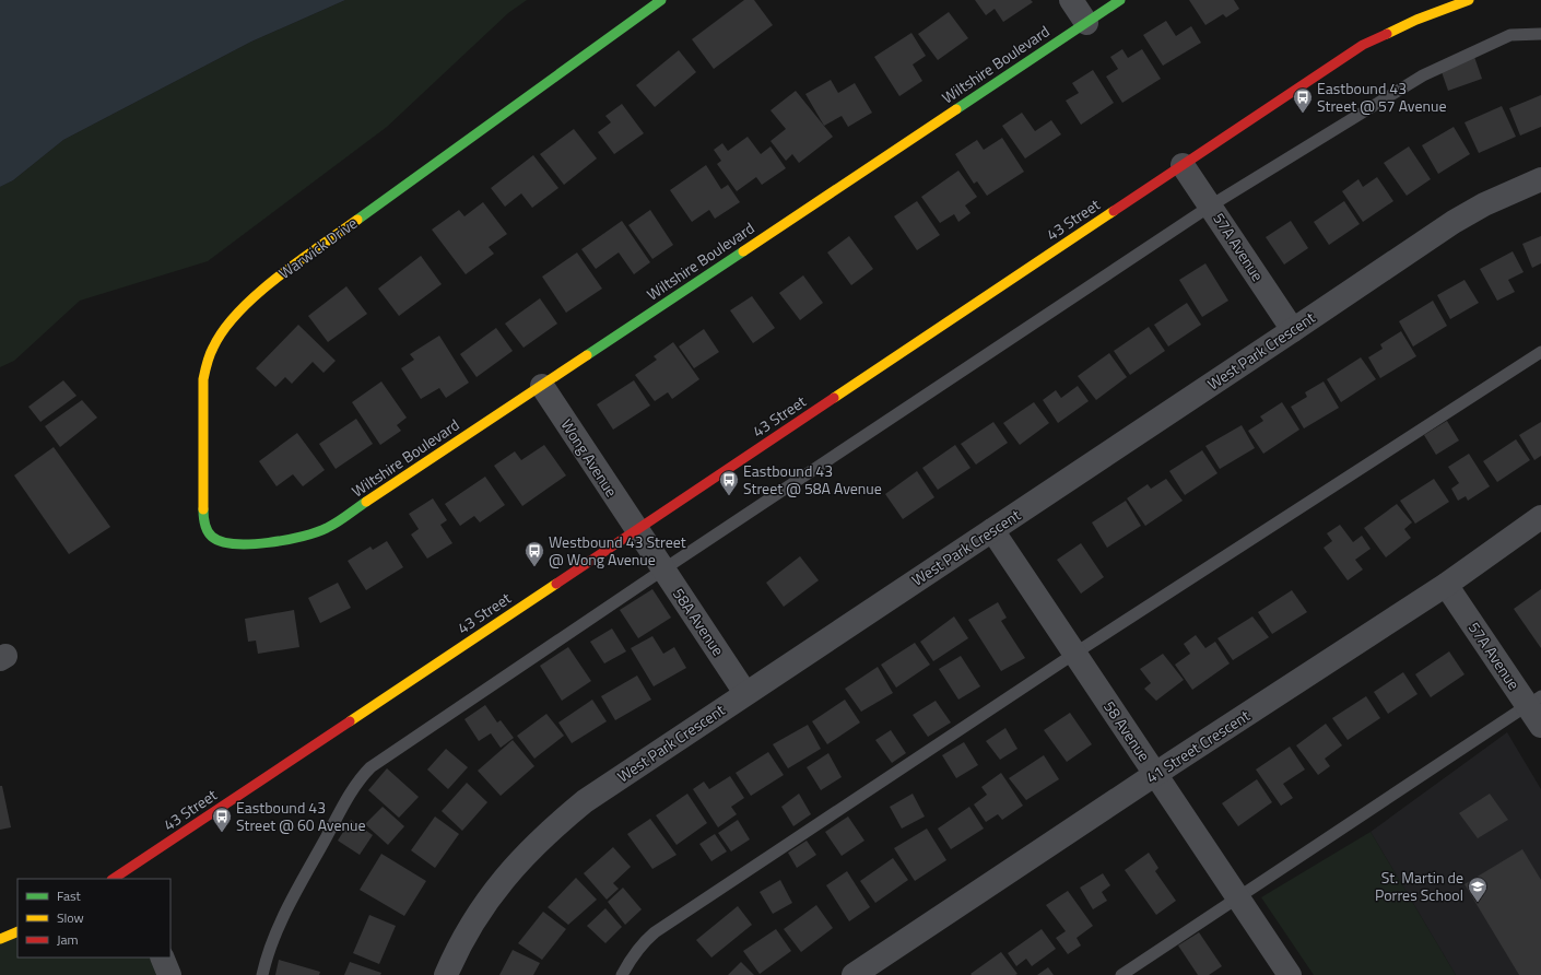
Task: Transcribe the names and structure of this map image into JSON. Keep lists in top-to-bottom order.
{
  "streets": {
    "street": [
      "Wiltshire Boulevard",
      "43 Street",
      "57A Avenue",
      "Warwick Drive",
      "West Park Crescent",
      "Wong Avenue",
      "58A Avenue",
      "58 Avenue",
      "41 Street Crescent"
    ]
  },
  "crossings": [
    ["Wiltshire Boulevard", "Warwick Drive"],
    ["Wiltshire Boulevard", "Wong Avenue"],
    ["43 Street", "57A Avenue"],
    ["43 Street", "Wong Avenue"],
    ["43 Street", "58A Avenue"],
    ["57A Avenue", "West Park Crescent"],
    ["57A Avenue", "41 Street Crescent"],
    ["West Park Crescent", "58A Avenue"],
    ["West Park Crescent", "58 Avenue"],
    ["Wong Avenue", "58A Avenue"],
    ["58 Avenue", "41 Street Crescent"]
  ],
  "places": {
    "bus stop": [
      "Eastbound 43 Street @ 57 Avenue",
      "Eastbound 43 Street @ 58A Avenue",
      "Westbound 43 Street @ Wong Avenue",
      "Eastbound 43 Street @ 60 Avenue"
    ],
    "school or university": ["St. Martin de Porres School"]
  },
  "legend": ["Fast", "Slow", "Jam"]
}
